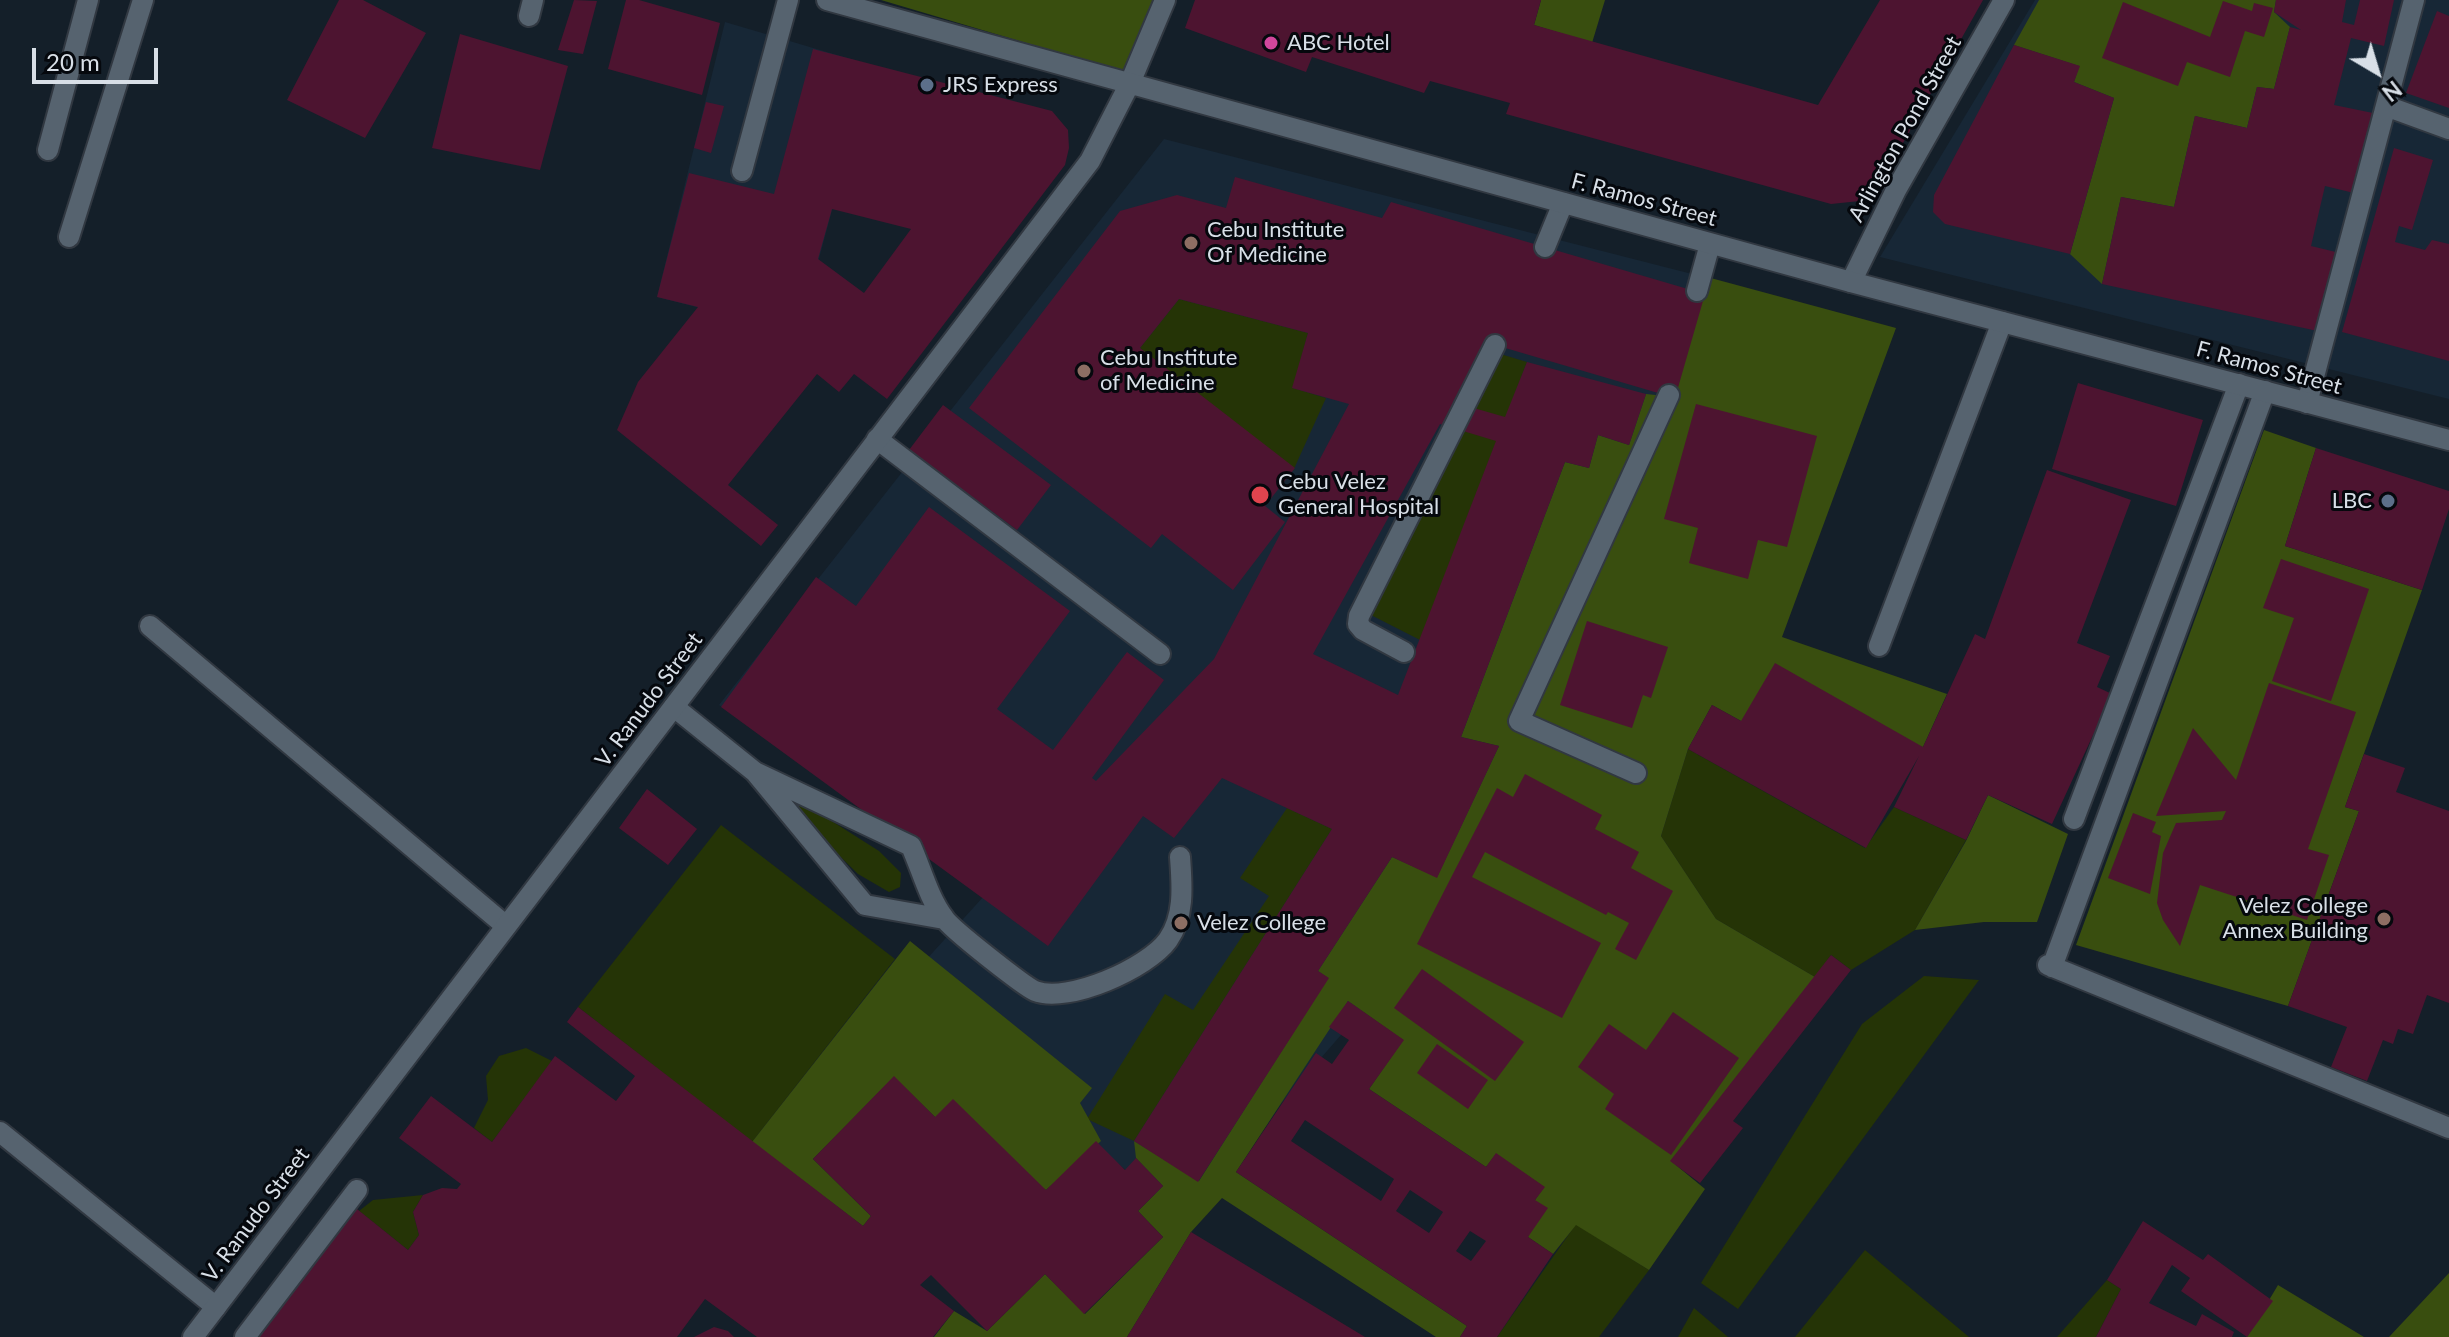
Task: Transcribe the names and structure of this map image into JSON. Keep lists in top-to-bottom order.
{
  "streets": {
    "street": ["Arlington Pond Street", "F. Ramos Street", "V. Ranudo Street"]
  },
  "crossings": [
    ["Arlington Pond Street", "F. Ramos Street"],
    ["F. Ramos Street", "V. Ranudo Street"]
  ],
  "places": [
    "ABC Hotel",
    "JRS Express",
    "Cebu Institute Of Medicine",
    "Cebu Institute of Medicine",
    "Cebu Velez General Hospital",
    "LBC",
    "Velez College Annex Building",
    "Velez College"
  ],
  "scale_bar": "20 m",
  "north": "bottom right"
}
